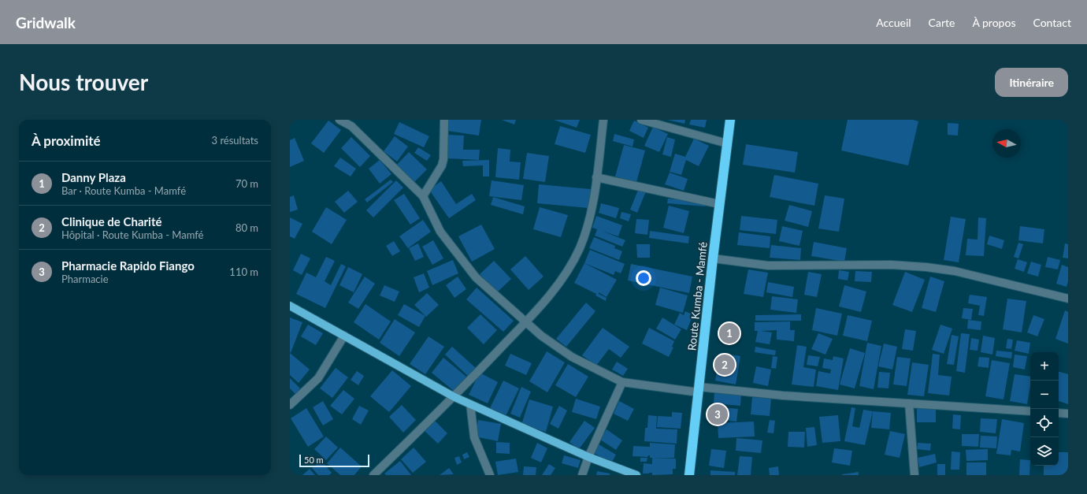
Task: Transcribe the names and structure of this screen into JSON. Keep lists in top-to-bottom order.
{
  "streets": {
    "highway": ["Route Kumba - Mamfé"]
  },
  "scale_bar": "50 m",
  "north": "left",
  "page": {
    "header": "Gridwalk",
    "nav": [
      "Accueil",
      "Carte",
      "À propos",
      "Contact"
    ],
    "buttons": "Itinéraire",
    "title": "Nous trouver",
    "heading": ["À proximité", "3 résultats"],
    "list": [
      {
        "mark": "1",
        "name": "Danny Plaza",
        "note": "Bar · Route Kumba - Mamfé",
        "value": "70 m"
      },
      {
        "mark": "2",
        "name": "Clinique de Charité",
        "note": "Hôpital · Route Kumba - Mamfé",
        "value": "80 m"
      },
      {
        "mark": "3",
        "name": "Pharmacie Rapido Fiango",
        "note": "Pharmacie",
        "value": "110 m"
      }
    ],
    "pins": ["1", "2", "3"],
    "map_buttons": ["+", "−"],
    "scale": "50 m"
  }
}
